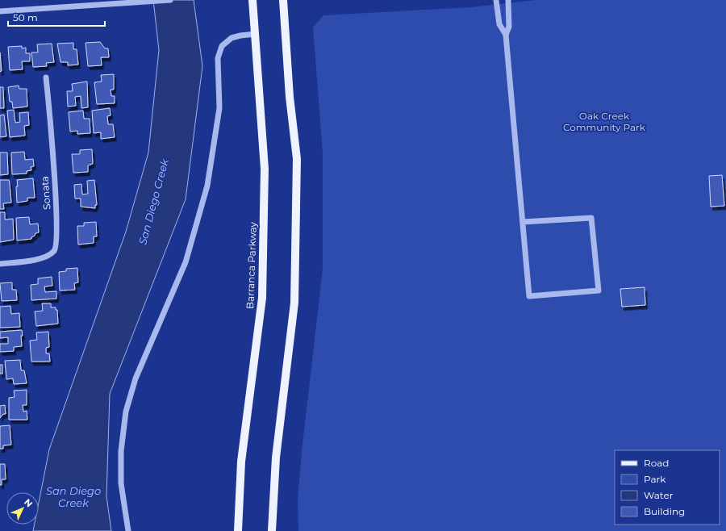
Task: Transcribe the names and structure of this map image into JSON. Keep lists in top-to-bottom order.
{
  "streets": {
    "main road": ["Barranca Parkway"],
    "street": ["Sonata"]
  },
  "water": ["San Diego Creek"],
  "parks": ["Oak Creek Community Park"],
  "legend": [
    "Road",
    "Park",
    "Water",
    "Building"
  ],
  "scale_bar": "50 m",
  "north": "top right"
}
